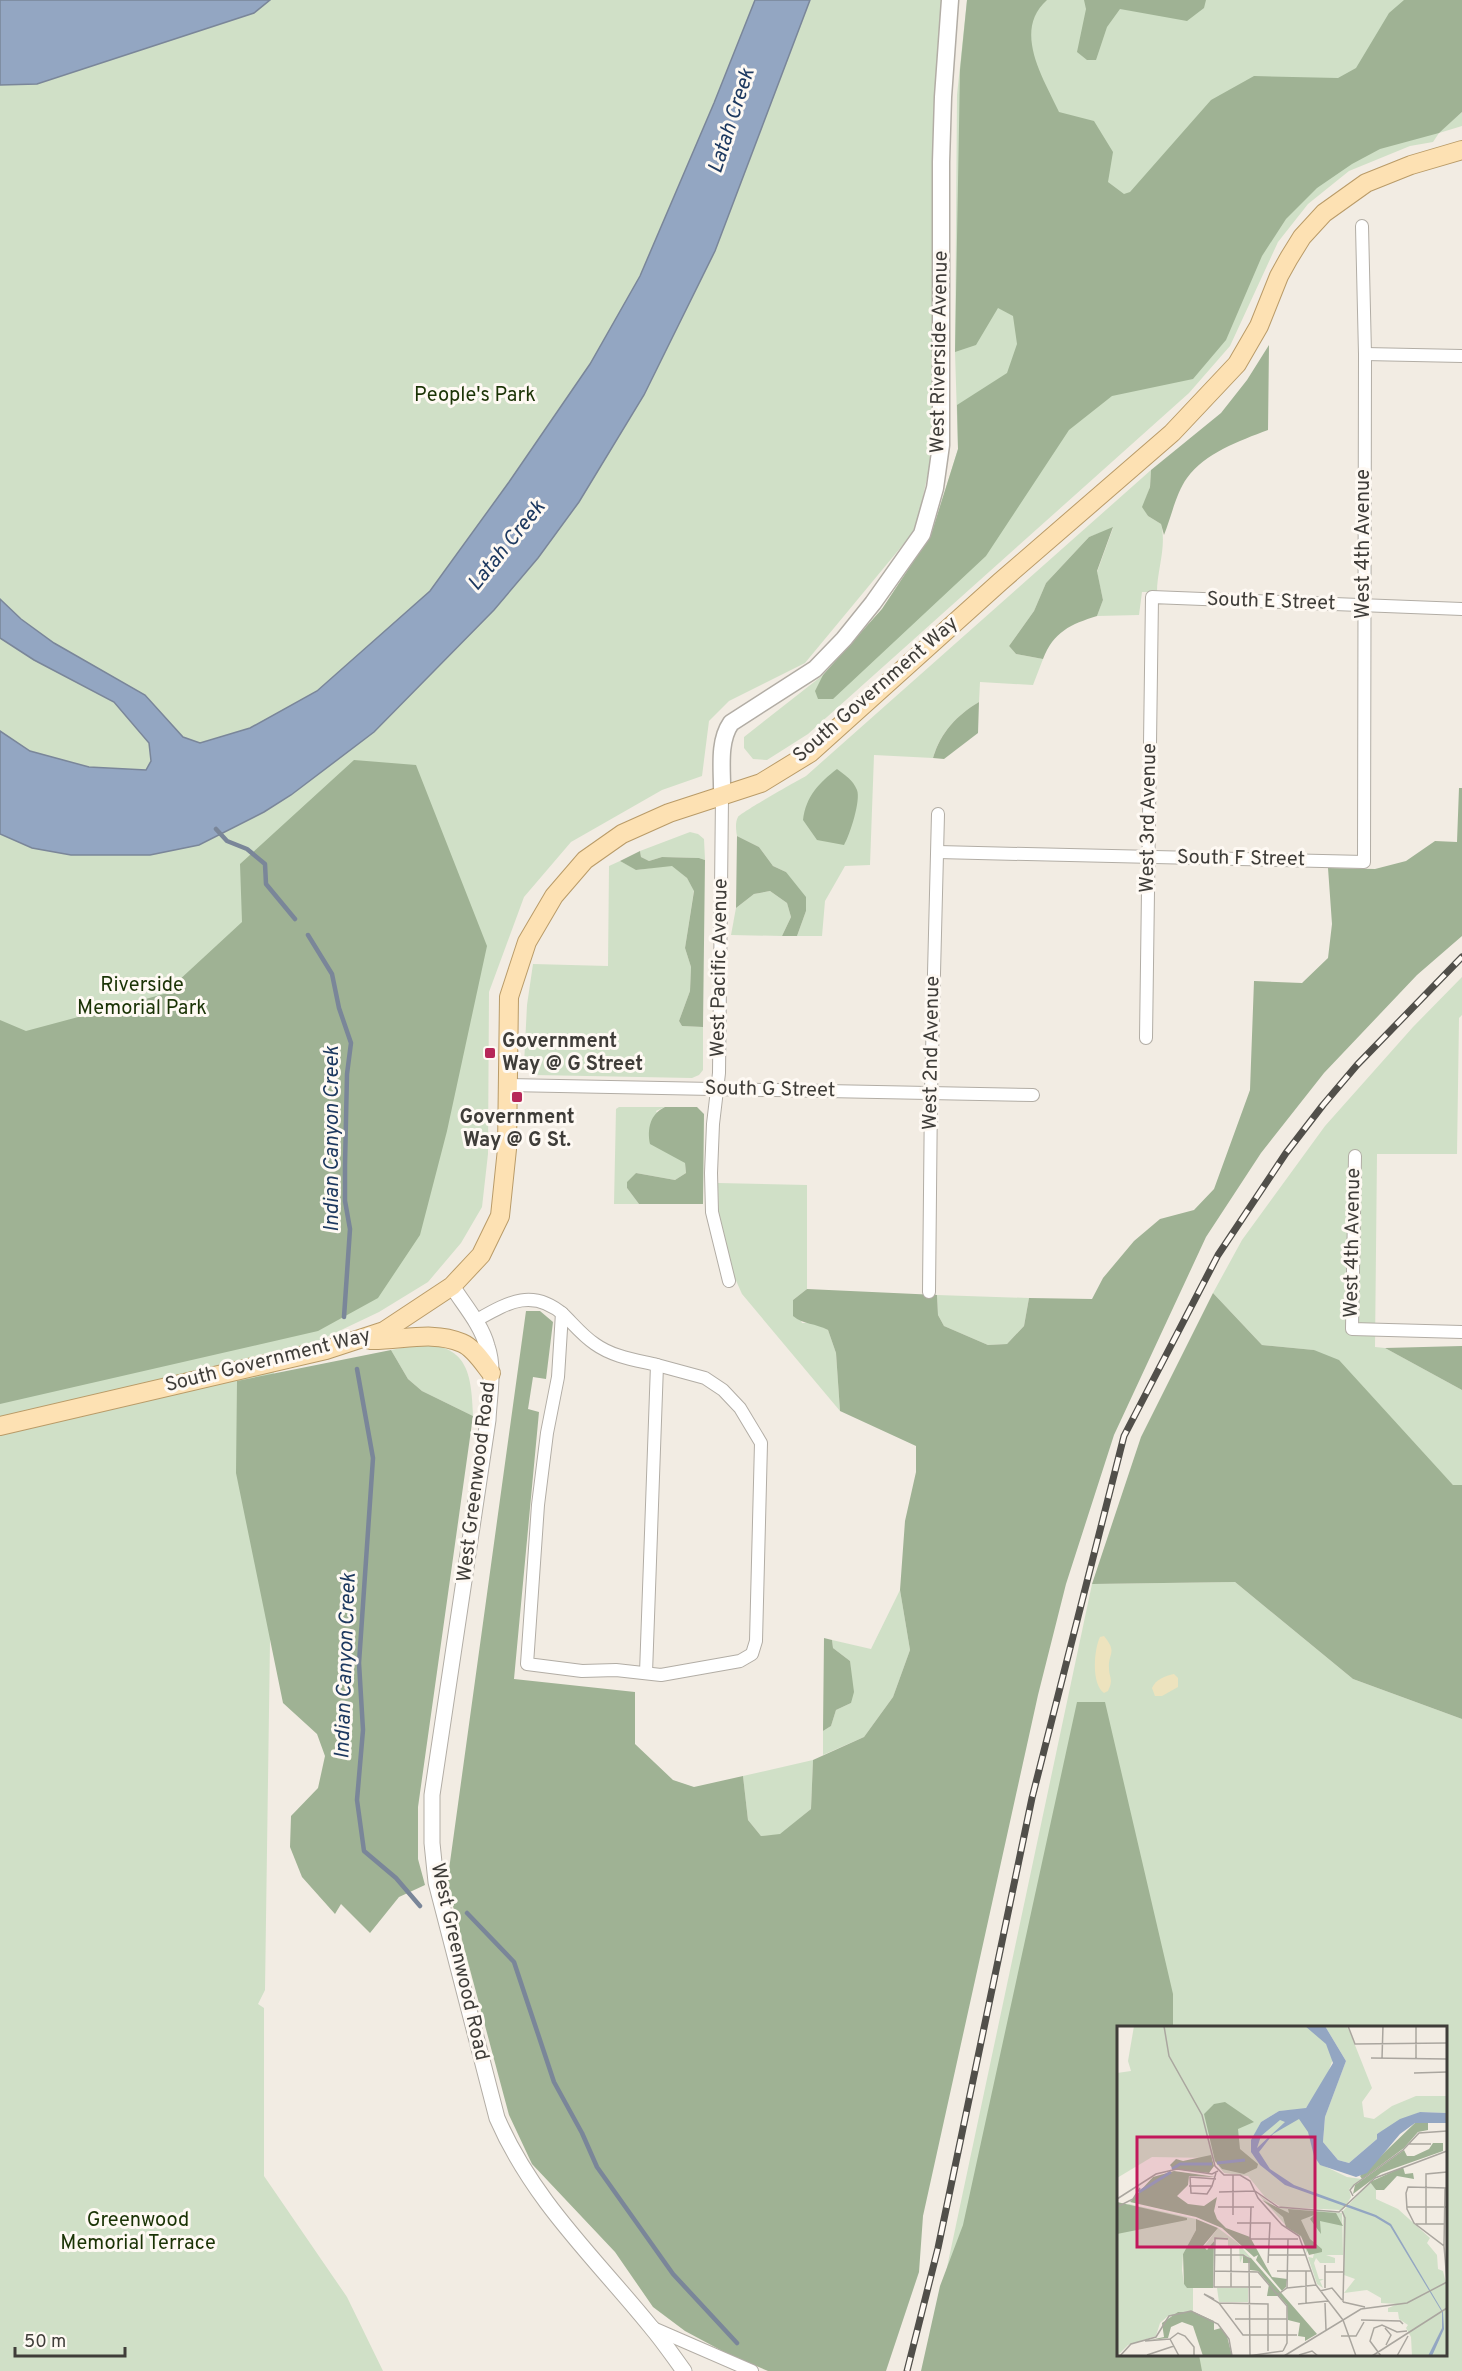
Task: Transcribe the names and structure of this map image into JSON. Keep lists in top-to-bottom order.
{
  "streets": {
    "main road": ["West Riverside Avenue", "South Government Way"],
    "street": [
      "West 4th Avenue",
      "South E Street",
      "West 3rd Avenue",
      "South F Street",
      "West Pacific Avenue",
      "West 2nd Avenue",
      "South G Street",
      "West Greenwood Road"
    ]
  },
  "crossings": [
    ["West Riverside Avenue", "South Government Way"],
    ["West Riverside Avenue", "West Pacific Avenue"],
    ["West 4th Avenue", "South E Street"],
    ["West 4th Avenue", "South F Street"],
    ["South E Street", "West 3rd Avenue"],
    ["South Government Way", "West Pacific Avenue"],
    ["South Government Way", "South G Street"],
    ["South Government Way", "West Greenwood Road"],
    ["West 3rd Avenue", "South F Street"],
    ["South F Street", "West 2nd Avenue"],
    ["West Pacific Avenue", "South G Street"],
    ["West 2nd Avenue", "South G Street"]
  ],
  "water": ["Latah Creek", "Indian Canyon Creek"],
  "parks": ["People's Park", "Riverside Memorial Park", "Greenwood Memorial Terrace"],
  "places": {
    "transit": ["Government Way @ G Street", "Government Way @ G St."]
  },
  "scale_bar": "50 m"
}
